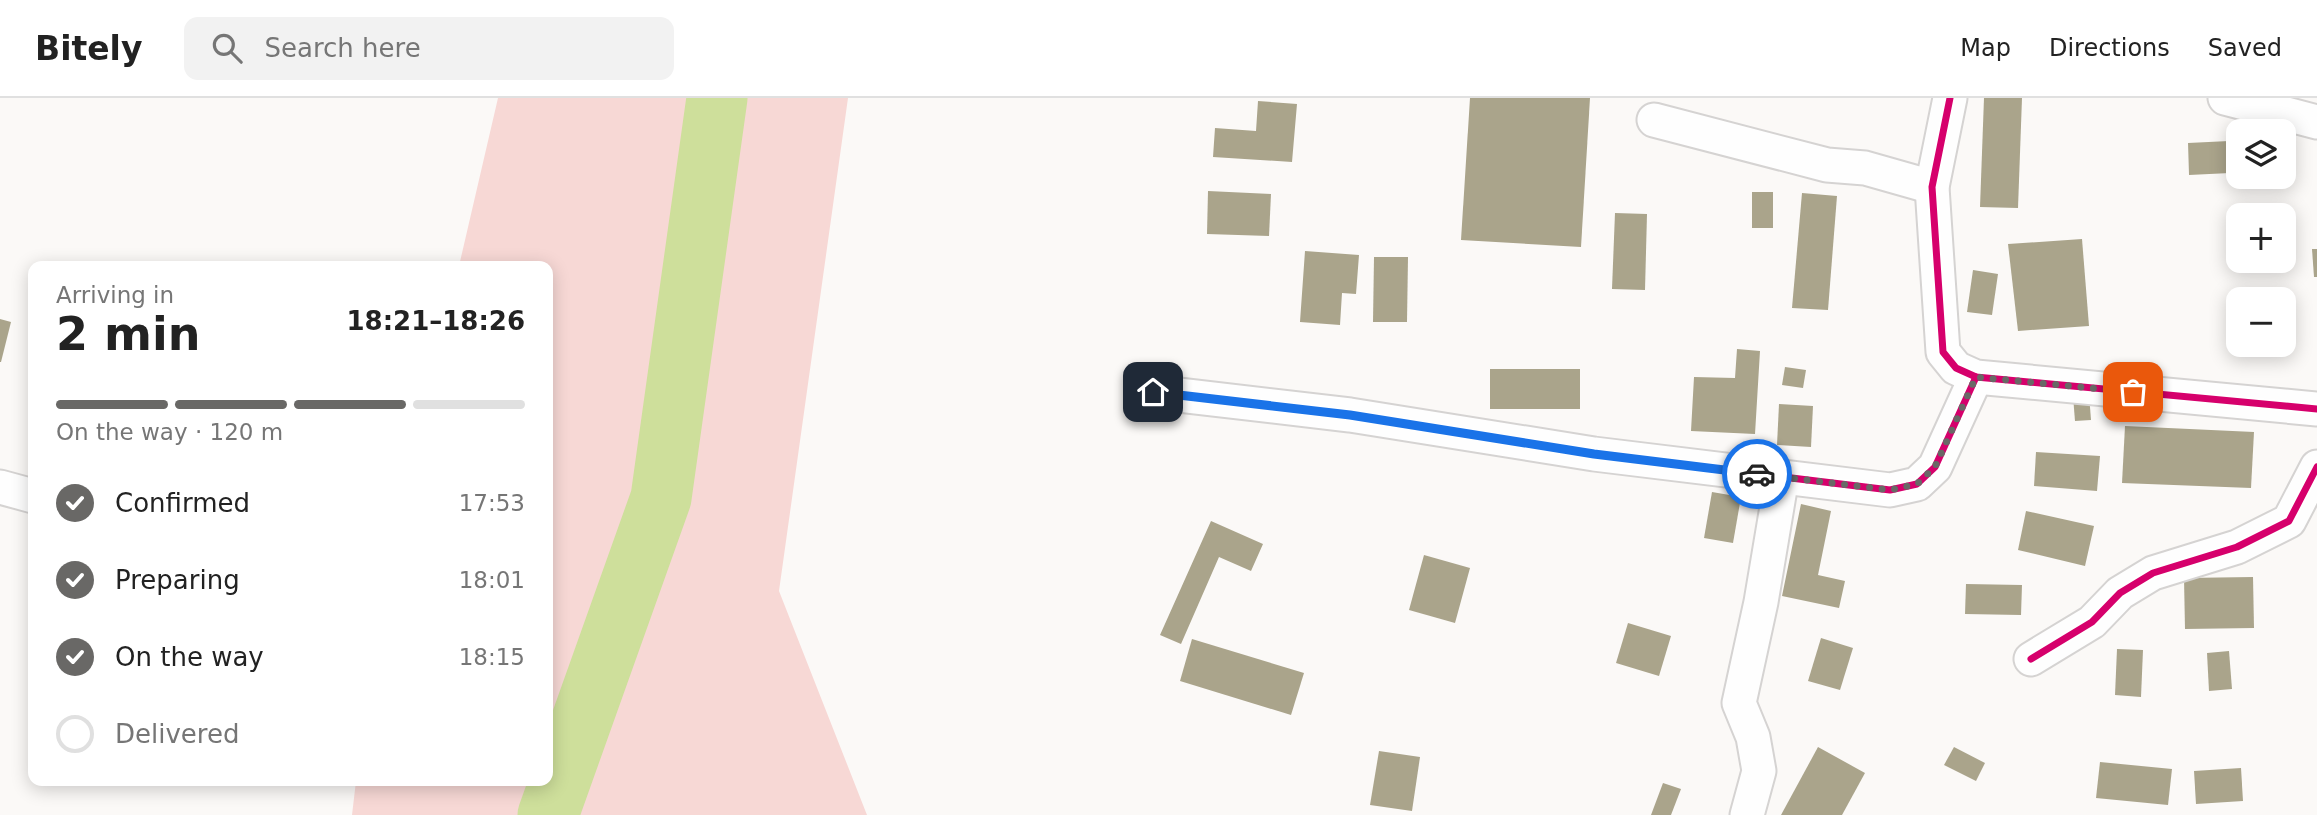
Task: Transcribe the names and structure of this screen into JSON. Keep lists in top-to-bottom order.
{
  "page": {
    "header": "Bitely",
    "search": "Search here",
    "nav": ["Map", "Directions", "Saved"],
    "map_buttons": ["+", "−"],
    "heading": ["2 min", "Arriving in", "18:21–18:26"],
    "bar": "On the way · 120 m",
    "list": [
      ["Confirmed", "17:53"],
      ["Preparing", "18:01"],
      ["On the way", "18:15"],
      "Delivered"
    ]
  }
}
